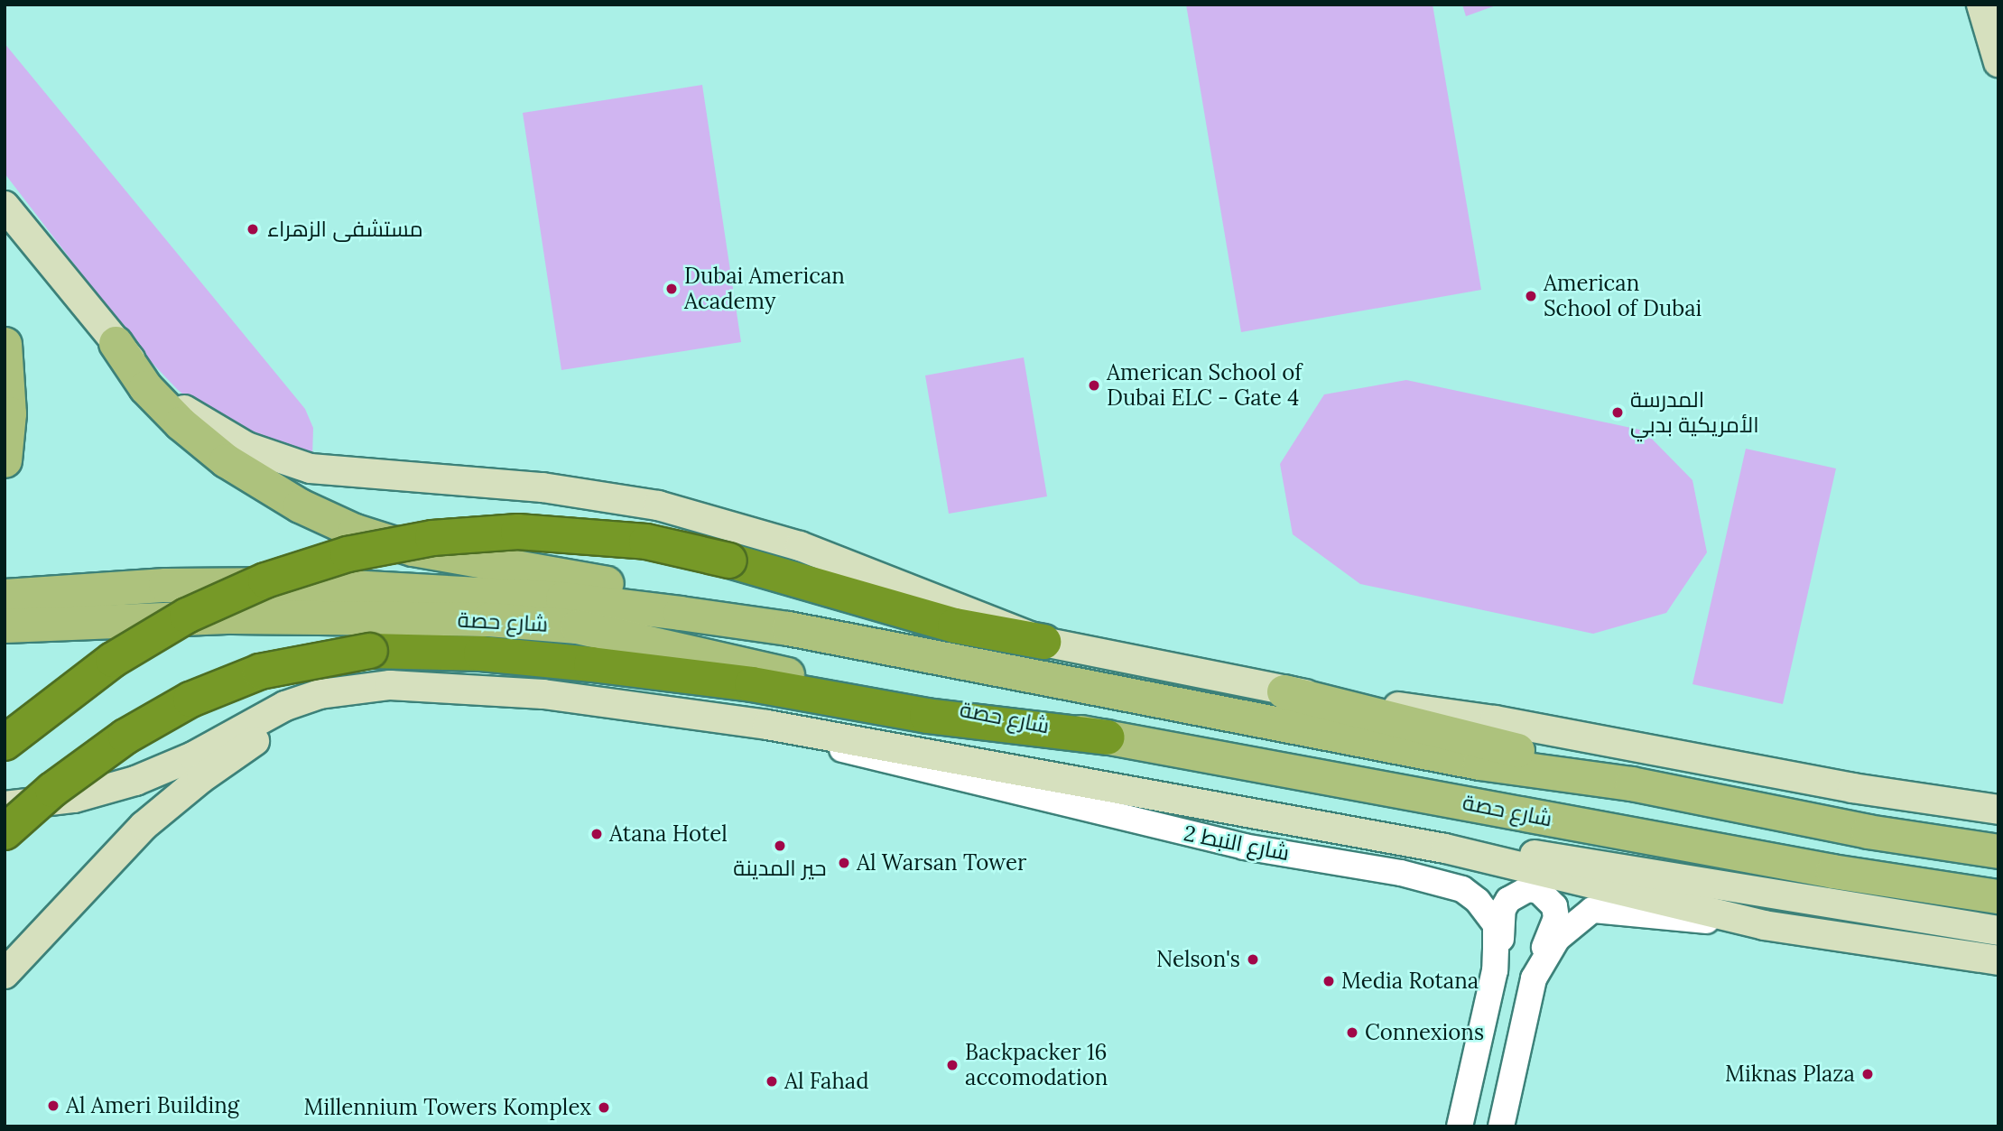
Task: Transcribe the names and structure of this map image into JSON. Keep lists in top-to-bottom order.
{
  "streets": {
    "main road": ["شارع حصة"],
    "street": ["شارع النبط 2"]
  },
  "places": [
    "مستشفى الزهراء",
    "Dubai American Academy",
    "American School of Dubai",
    "American School of Dubai ELC - Gate 4",
    "المدرسة الأمريكية بدبي",
    "Atana Hotel",
    "حير المدينة",
    "Al Warsan Tower",
    "Nelson's",
    "Media Rotana",
    "Connexions",
    "Backpacker 16 accomodation",
    "Miknas Plaza",
    "Al Fahad",
    "Al Ameri Building",
    "Millennium Towers Komplex"
  ]
}
